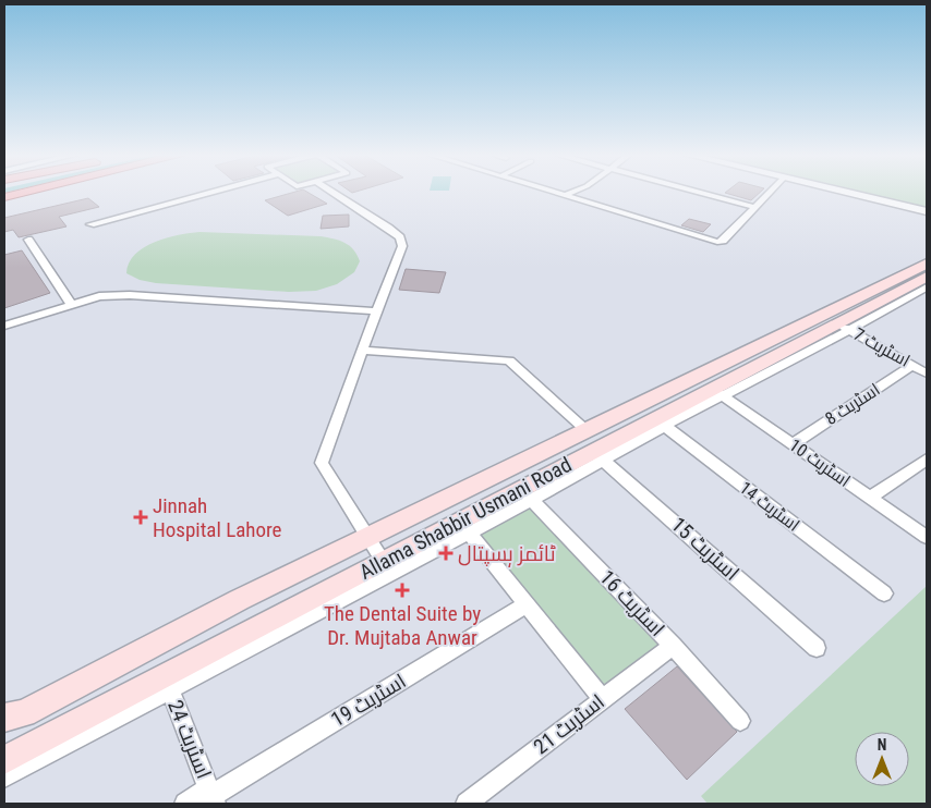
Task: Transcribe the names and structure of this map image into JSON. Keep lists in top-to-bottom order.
{
  "streets": {
    "main road": ["Allama Shabbir Usmani Road"],
    "street": [
      "اسٹریٹ 7",
      "اسٹریٹ 8",
      "اسٹریٹ 10",
      "اسٹریٹ 14",
      "اسٹریٹ 15",
      "اسٹریٹ 16",
      "اسٹریٹ 19",
      "اسٹریٹ 21",
      "اسٹریٹ 24"
    ]
  },
  "crossings": [
    ["اسٹریٹ 7", "اسٹریٹ 8"],
    ["اسٹریٹ 7", "Allama Shabbir Usmani Road"],
    ["اسٹریٹ 8", "اسٹریٹ 10"],
    ["اسٹریٹ 10", "Allama Shabbir Usmani Road"],
    ["اسٹریٹ 14", "Allama Shabbir Usmani Road"],
    ["Allama Shabbir Usmani Road", "اسٹریٹ 15"],
    ["Allama Shabbir Usmani Road", "اسٹریٹ 16"],
    ["Allama Shabbir Usmani Road", "اسٹریٹ 24"],
    ["اسٹریٹ 16", "اسٹریٹ 21"],
    ["اسٹریٹ 19", "اسٹریٹ 24"]
  ],
  "places": {
    "health": ["Jinnah Hospital Lahore", "ٹائمز ہسپتال", "The Dental Suite by Dr. Mujtaba Anwar"]
  },
  "north": "top"
}
